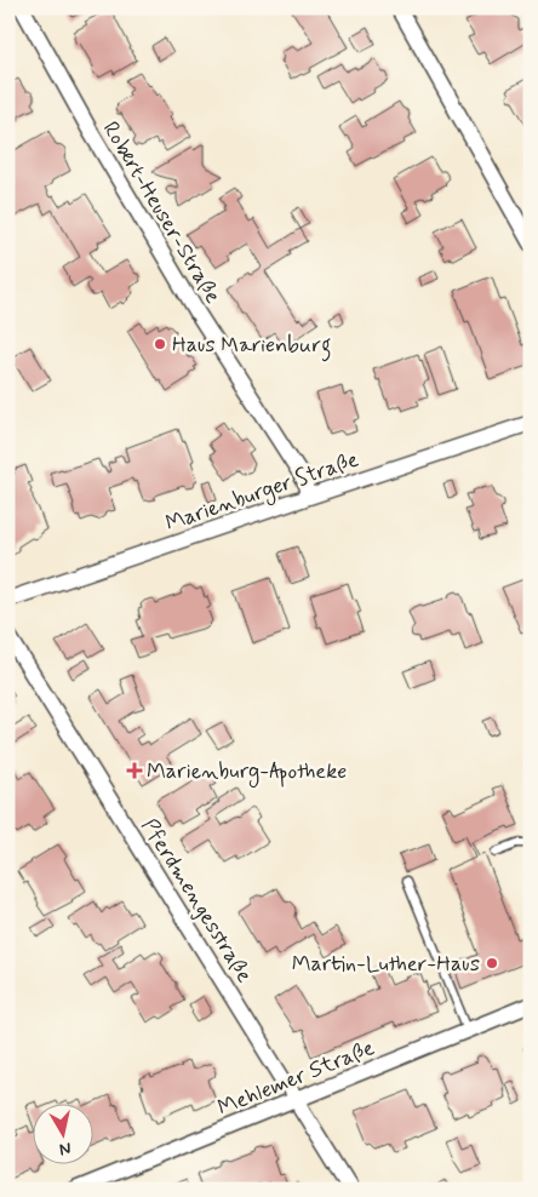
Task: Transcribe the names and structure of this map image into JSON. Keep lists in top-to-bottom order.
{
  "streets": {
    "street": [
      "Robert-Heuser-Straße",
      "Marienburger Straße",
      "Pferdmengesstraße",
      "Mehlemer Straße"
    ]
  },
  "crossings": [
    ["Robert-Heuser-Straße", "Marienburger Straße"],
    ["Pferdmengesstraße", "Mehlemer Straße"]
  ],
  "places": {
    "other": ["Haus Marienburg", "Martin-Luther-Haus"],
    "health": ["Marienburg-Apotheke"]
  },
  "north": "bottom"
}
